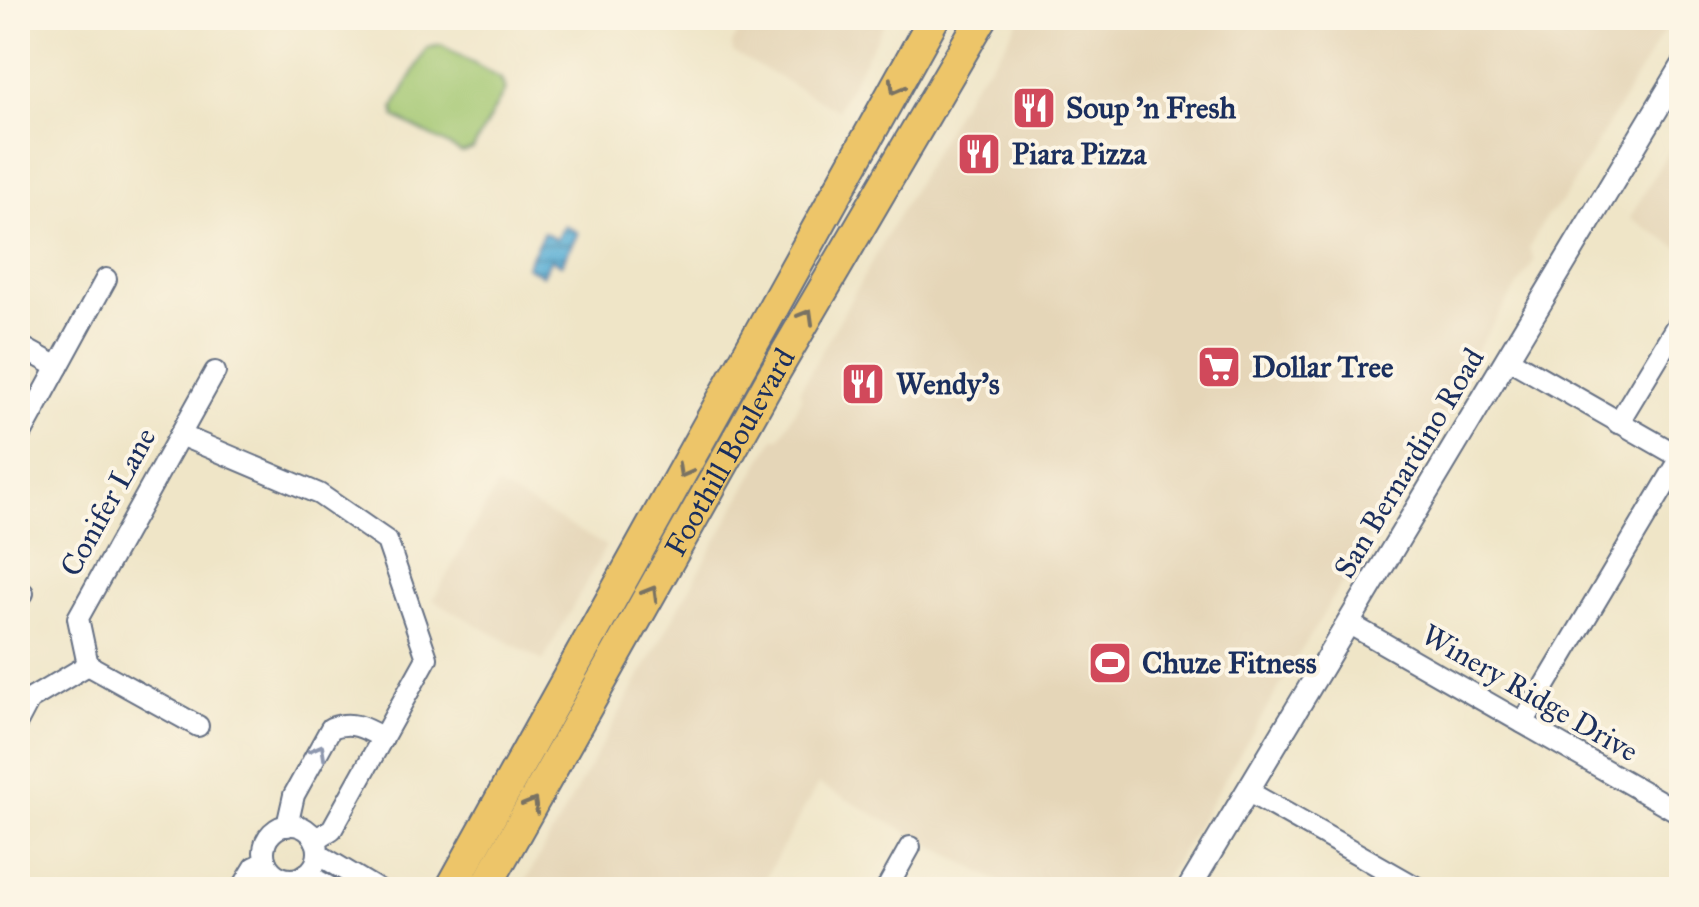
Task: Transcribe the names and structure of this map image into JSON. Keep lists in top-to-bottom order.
{
  "streets": {
    "main road": ["Foothill Boulevard"],
    "street": ["San Bernardino Road", "Conifer Lane", "Winery Ridge Drive"]
  },
  "crossings": [
    ["San Bernardino Road", "Winery Ridge Drive"]
  ],
  "places": {
    "restaurant": ["Soup 'n Fresh", "Piara Pizza", "Wendy's"],
    "supermarket": ["Dollar Tree"],
    "sports": ["Chuze Fitness"]
  }
}
